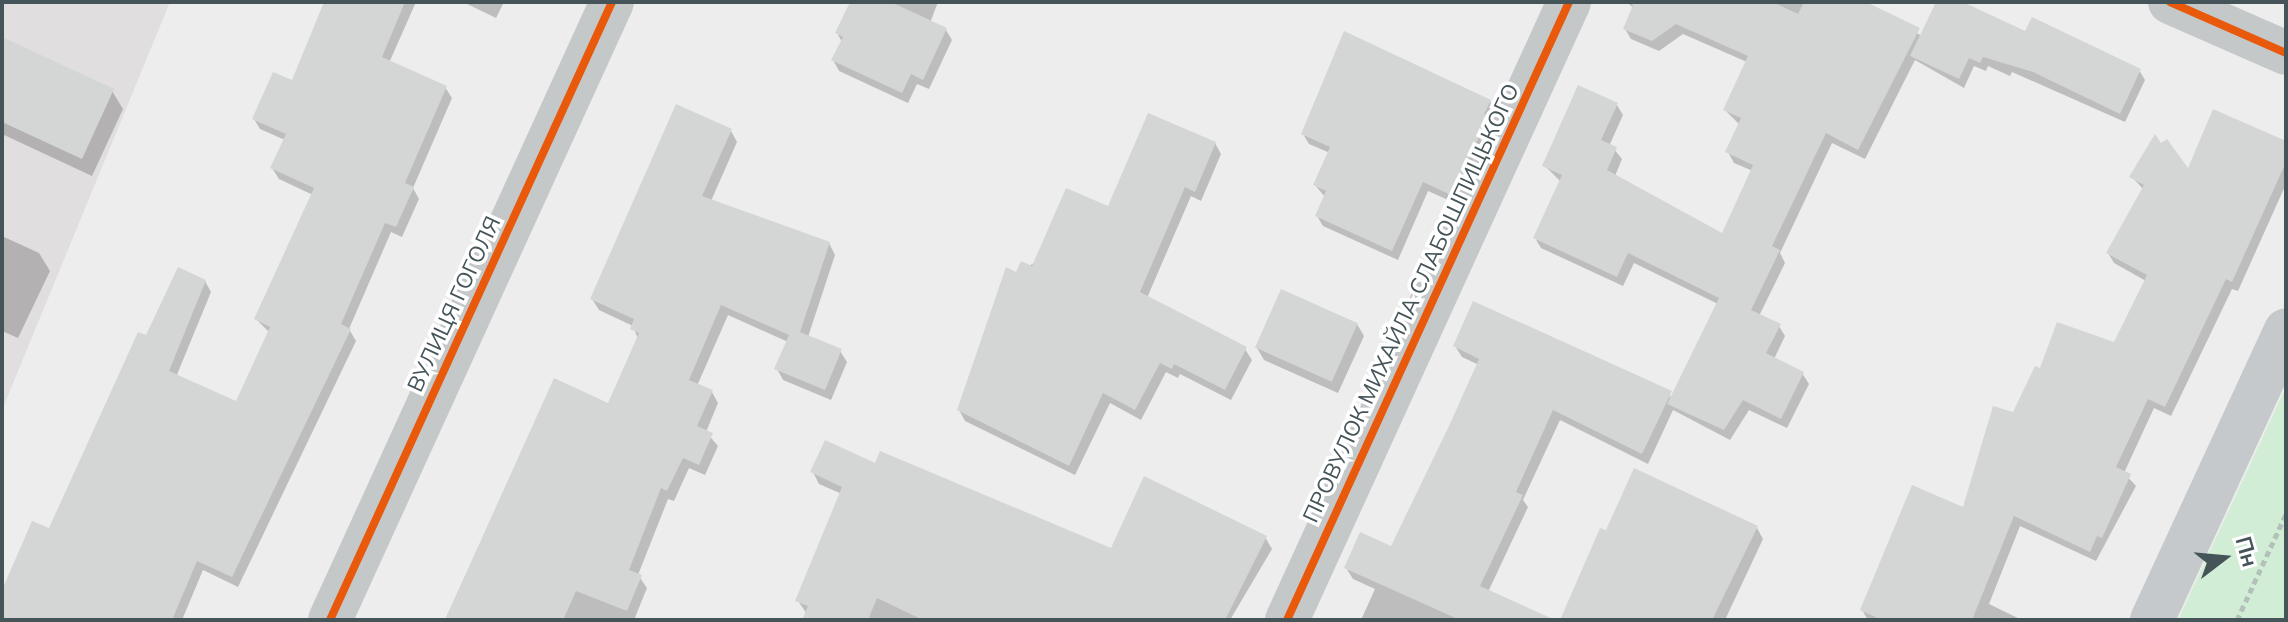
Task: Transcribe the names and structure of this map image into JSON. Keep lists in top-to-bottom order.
{
  "streets": {
    "street": ["ПРОВУЛОК МИХАЙЛА СЛАБОШПИЦЬКОГО", "ВУЛИЦЯ ГОГОЛЯ"]
  },
  "north": "right"
}
